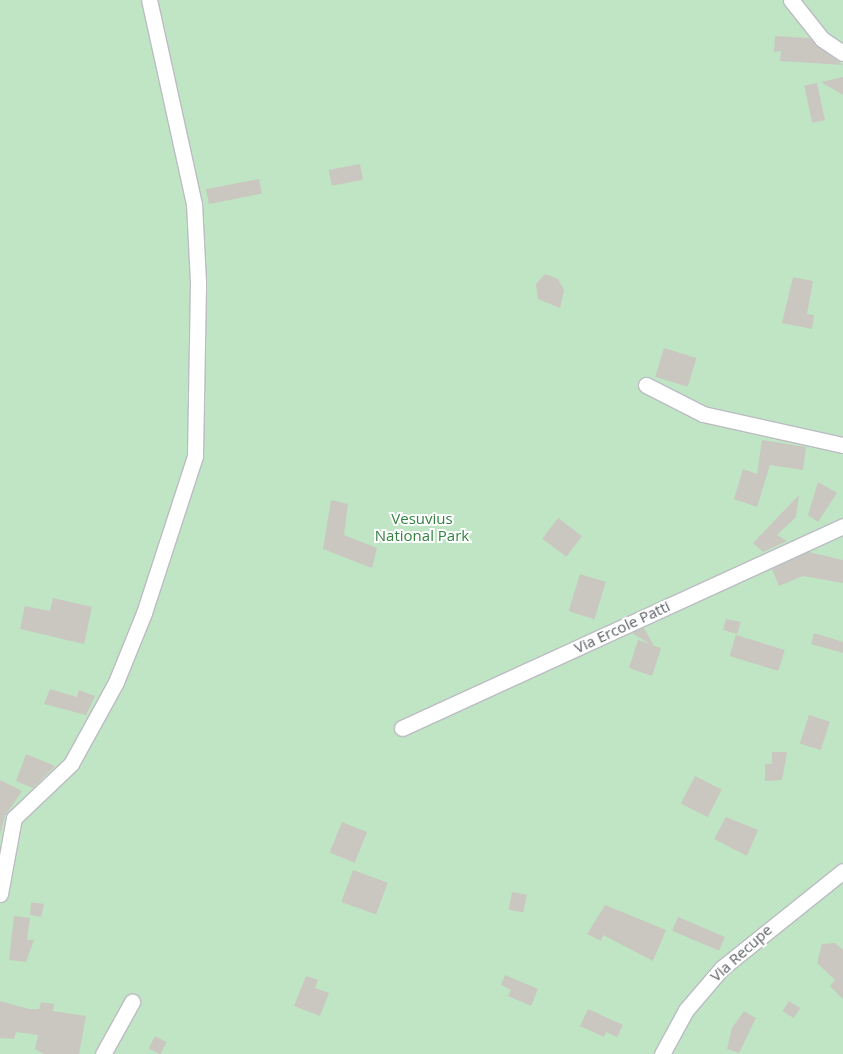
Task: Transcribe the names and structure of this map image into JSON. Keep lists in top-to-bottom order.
{
  "streets": {
    "street": ["Via Ercole Patti", "Via Recupe"]
  },
  "parks": ["Vesuvius National Park"]
}
